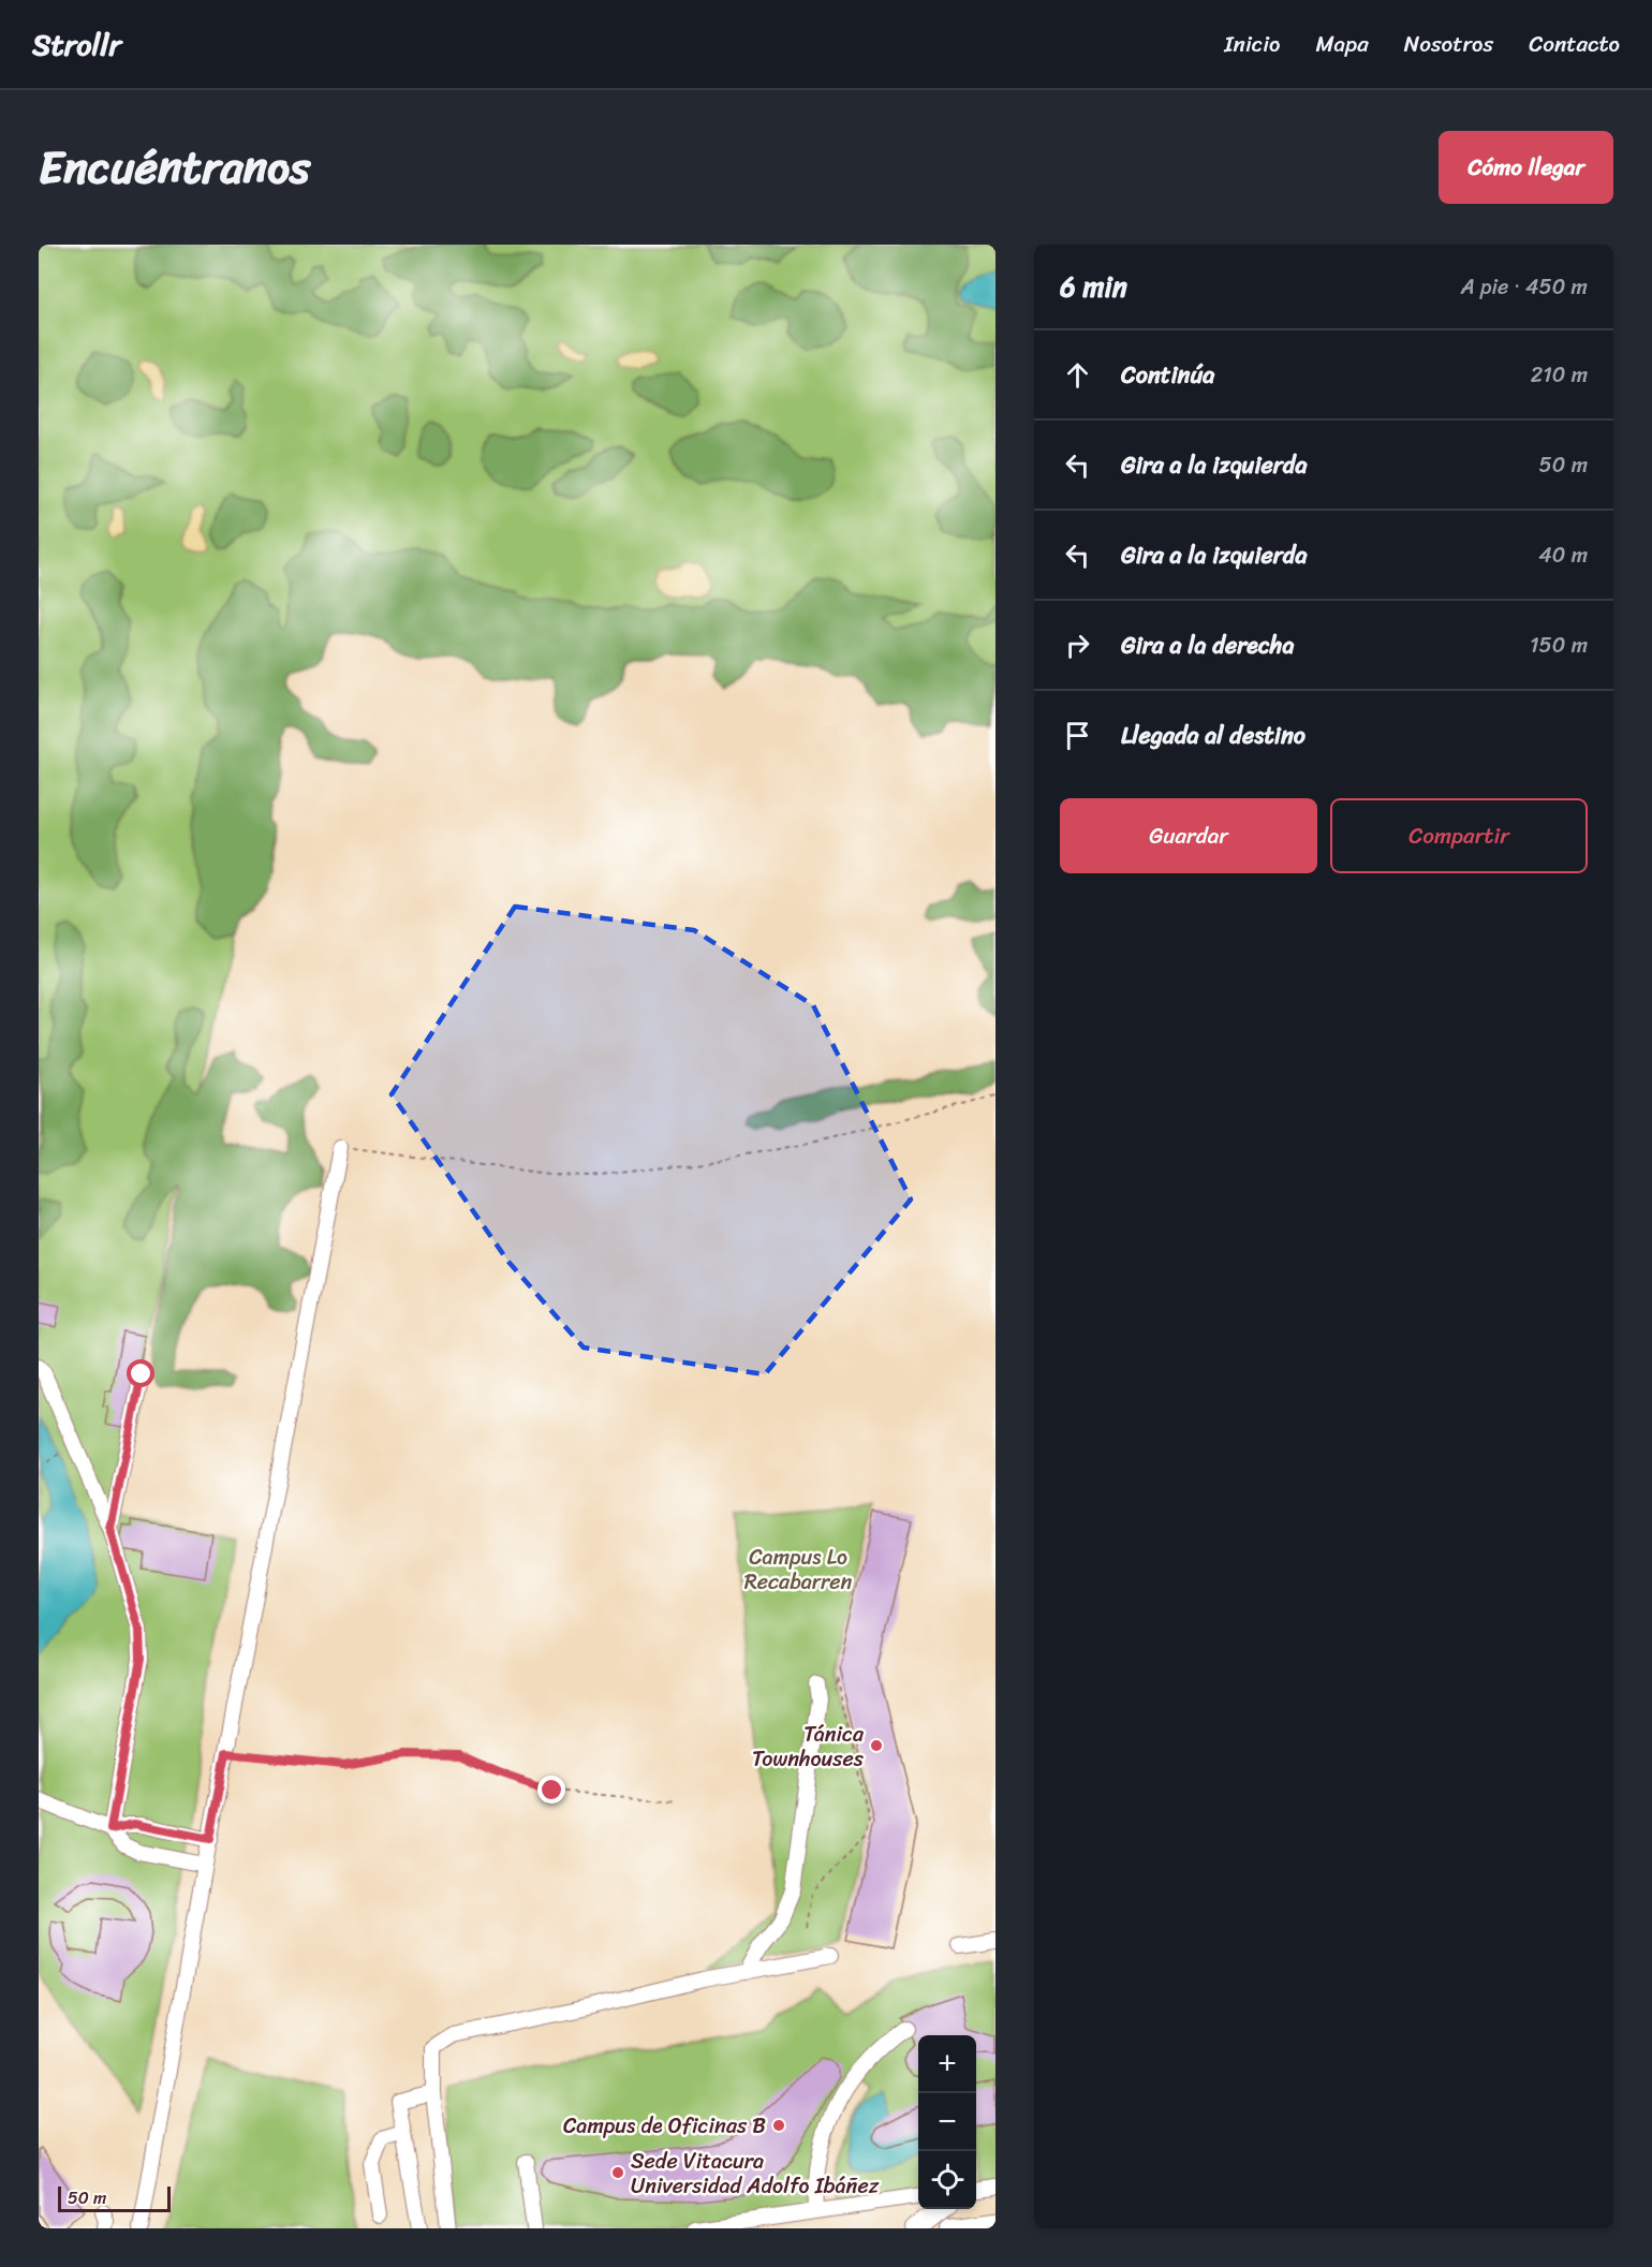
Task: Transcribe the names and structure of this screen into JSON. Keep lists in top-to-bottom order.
{
  "parks": ["Campus Lo Recabarren"],
  "places": ["Tánica Townhouses", "Campus de Oficinas B", "Sede Vitacura Universidad Adolfo Ibáñez"],
  "scale_bar": "50 m",
  "page": {
    "header": "Strollr",
    "nav": [
      "Inicio",
      "Mapa",
      "Nosotros",
      "Contacto"
    ],
    "title": "Encuéntranos",
    "buttons": [
      "Cómo llegar",
      ["Guardar", "Compartir"]
    ],
    "heading": ["6 min", "A pie · 450 m"],
    "list": [
      ["Continúa", "210 m"],
      ["Gira a la izquierda", "50 m"],
      ["Gira a la izquierda", "40 m"],
      ["Gira a la derecha", "150 m"],
      "Llegada al destino"
    ],
    "map_buttons": ["+", "−"],
    "scale": "50 m"
  }
}
